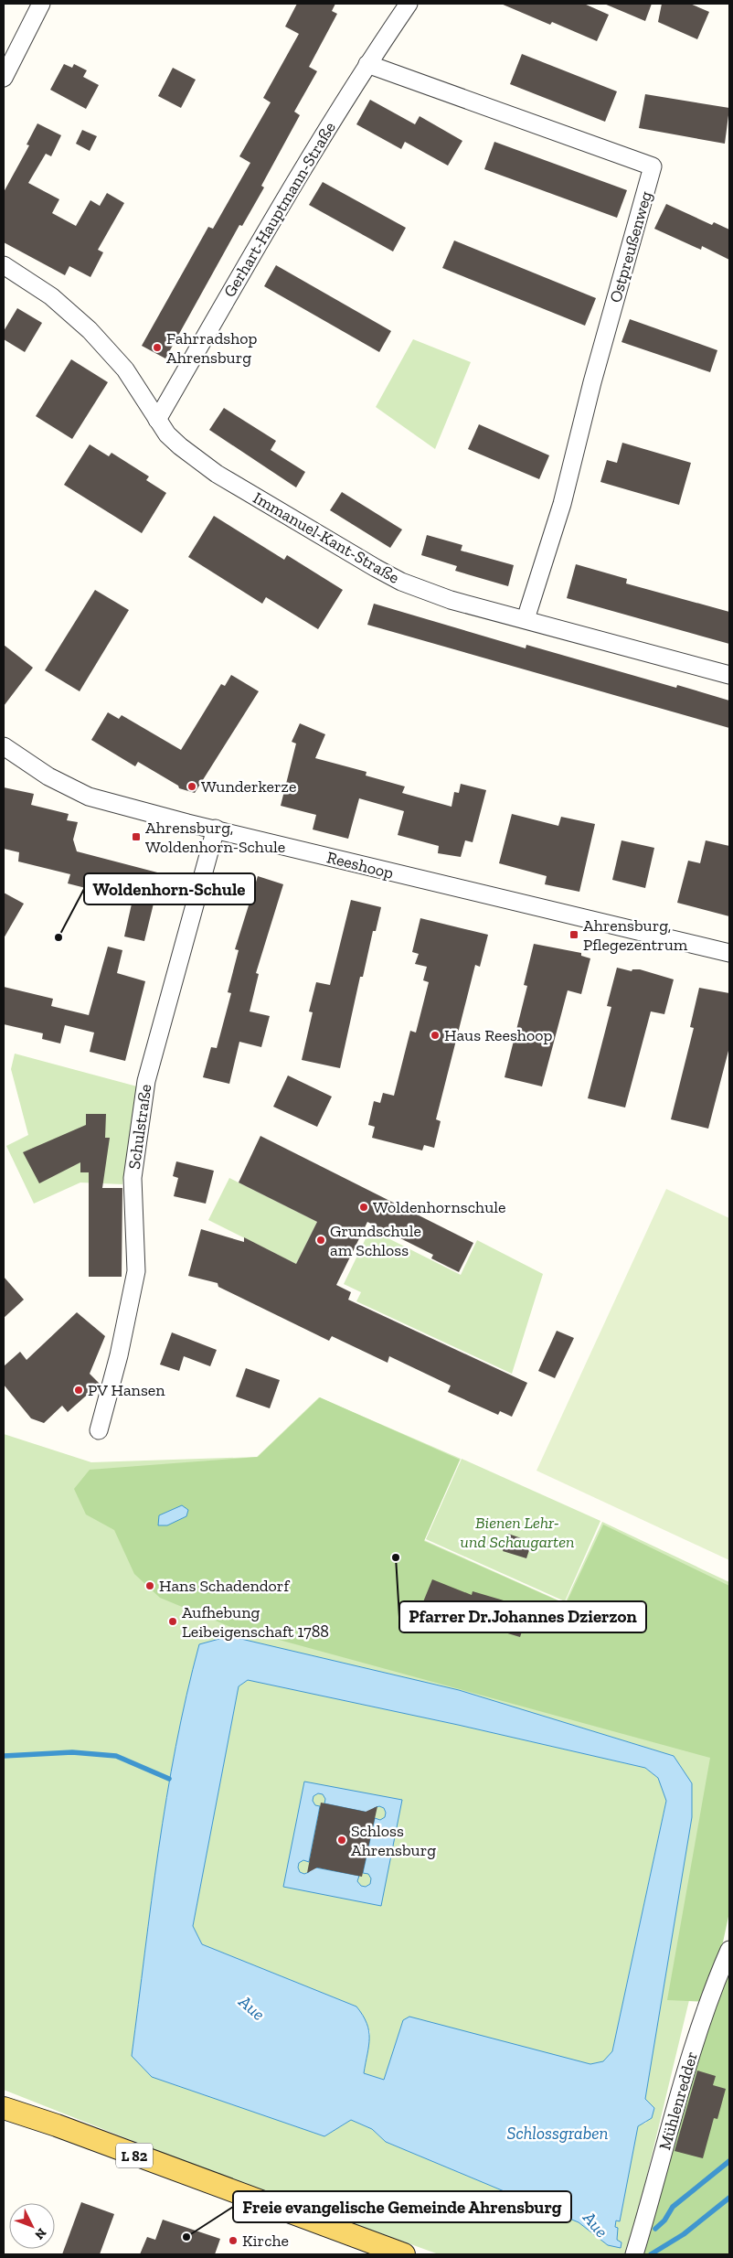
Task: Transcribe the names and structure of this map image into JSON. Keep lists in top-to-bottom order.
{
  "streets": {
    "main road": ["L 82"],
    "street": [
      "Gerhart-Hauptmann-Straße",
      "Ostpreußenweg",
      "Immanuel-Kant-Straße",
      "Reeshoop",
      "Schulstraße",
      "Mühlenredder"
    ]
  },
  "crossings": [
    ["Gerhart-Hauptmann-Straße", "Ostpreußenweg"],
    ["Gerhart-Hauptmann-Straße", "Immanuel-Kant-Straße"],
    ["Ostpreußenweg", "Immanuel-Kant-Straße"],
    ["Reeshoop", "Schulstraße"]
  ],
  "water": ["Aue", "Schlossgraben"],
  "parks": ["Bienen Lehr- und Schaugarten"],
  "places": {
    "other": [
      "Fahrradshop Ahrensburg",
      "Wunderkerze",
      "Woldenhorn-Schule",
      "Haus Reeshoop",
      "Woldenhornschule",
      "Grundschule am Schloss",
      "PV Hansen",
      "Pfarrer Dr.Johannes Dzierzon",
      "Hans Schadendorf",
      "Aufhebung Leibeigenschaft 1788",
      "Schloss Ahrensburg",
      "Freie evangelische Gemeinde Ahrensburg",
      "Kirche"
    ],
    "transit": ["Ahrensburg, Woldenhorn-Schule", "Ahrensburg, Pflegezentrum"]
  },
  "north": "bottom right"
}
